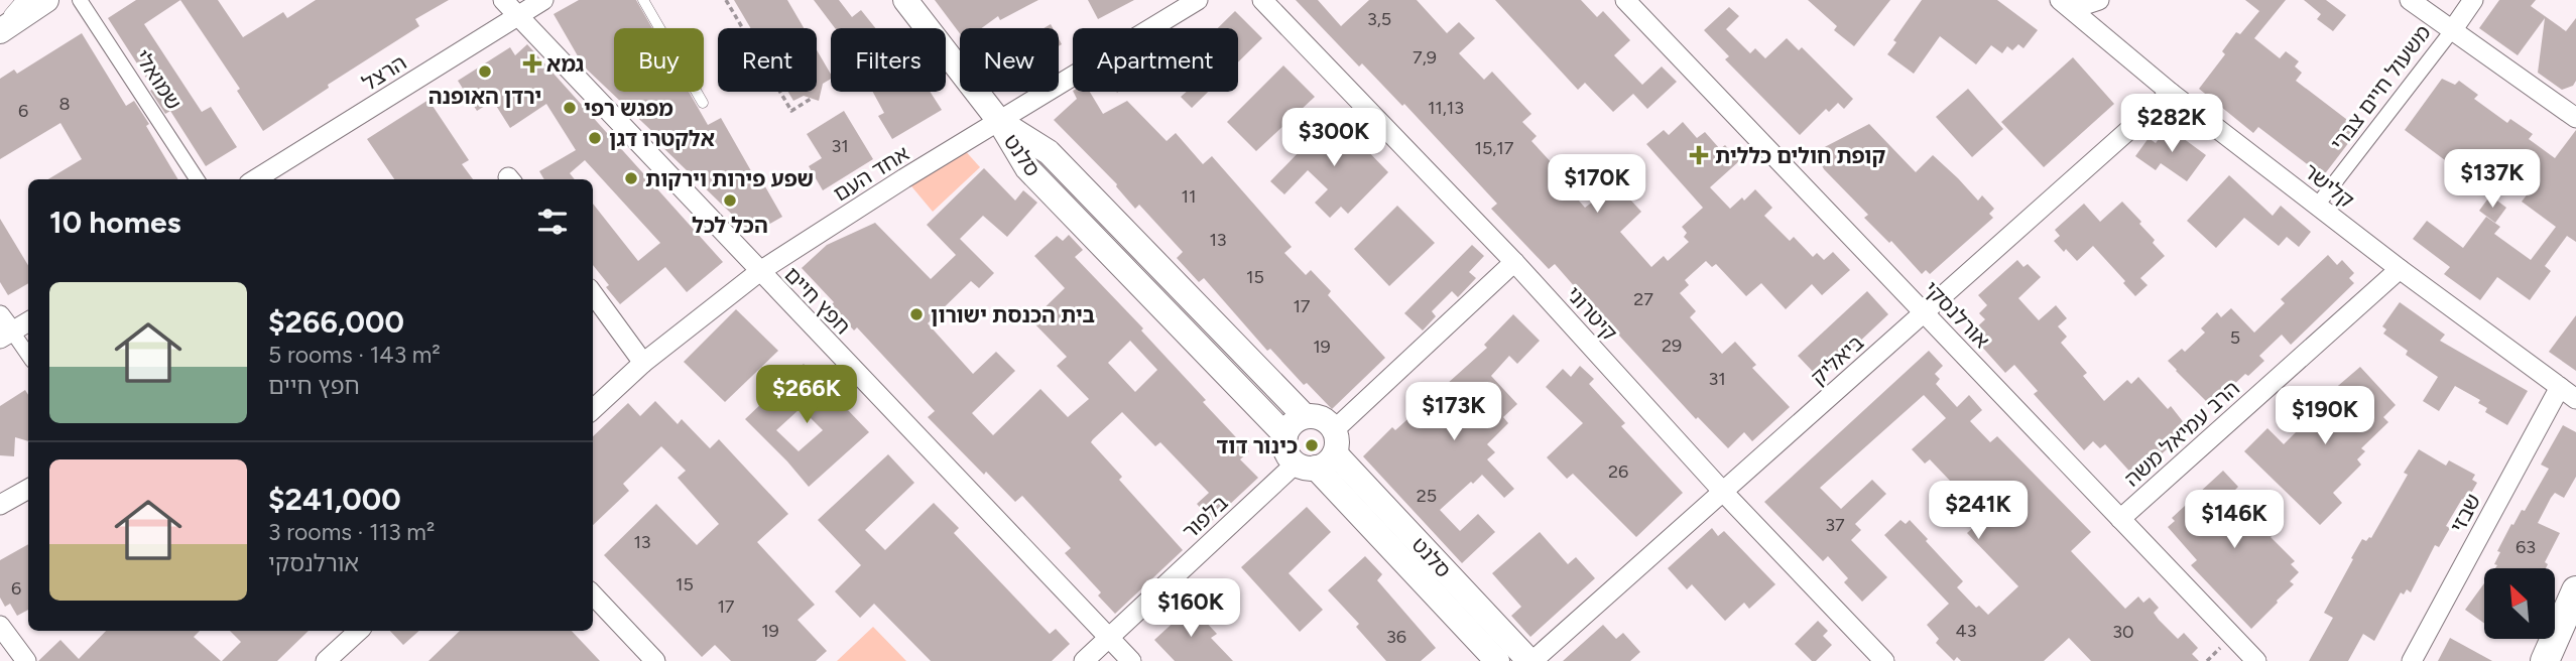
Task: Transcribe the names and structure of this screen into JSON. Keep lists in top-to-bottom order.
{
  "streets": {
    "street": [
      "הרצל",
      "שמואלי",
      "משעול חיים צברי",
      "סלנט",
      "אחד העם",
      "קלישר",
      "חפץ חיים",
      "קיטרוני",
      "אורלנסקי",
      "ביאליק",
      "הרב עמיאל משה",
      "שבזי",
      "בלפור"
    ]
  },
  "crossings": [
    ["הרצל", "חפץ חיים"],
    ["משעול חיים צברי", "קלישר"],
    ["סלנט", "אחד העם"],
    ["סלנט", "ביאליק"],
    ["סלנט", "בלפור"],
    ["אחד העם", "חפץ חיים"],
    ["קלישר", "ביאליק"],
    ["קלישר", "הרב עמיאל משה"],
    ["קלישר", "שבזי"],
    ["חפץ חיים", "בלפור"],
    ["קיטרוני", "ביאליק"],
    ["קיטרוני", "בלפור"],
    ["אורלנסקי", "ביאליק"],
    ["אורלנסקי", "הרב עמיאל משה"]
  ],
  "places": {
    "health": ["גמא", "קופת חולים כללית"],
    "other": [
      "ירדן האופנה",
      "מפגש רפי",
      "אלקטרו דגן",
      "שפע פירות וירקות",
      "הכל לכל",
      "בית הכנסת ישורון",
      "כינור דוד"
    ]
  },
  "house_numbers": [
    "3,5",
    "7,9",
    "8",
    "11,13",
    "6",
    "31",
    "15,17",
    "11",
    "13",
    "15",
    "27",
    "17",
    "5",
    "29",
    "19",
    "31",
    "26",
    "25",
    "37",
    "13",
    "63",
    "15",
    "6",
    "17",
    "19",
    "43",
    "30",
    "36"
  ],
  "north": "top left",
  "page": {
    "chip": [
      "Buy",
      "Rent",
      "Filters",
      "New",
      "Apartment"
    ],
    "price": [
      "$282K",
      "$300K",
      "$137K",
      "$170K",
      "$266K",
      "$173K",
      "$190K",
      "$241K",
      "$146K",
      "$160K"
    ],
    "heading": "10 homes",
    "list": [
      {
        "name": "$266,000",
        "note": "5 rooms · 143 m² · חפץ חיים"
      },
      {
        "name": "$241,000",
        "note": "3 rooms · 113 m² · אורלנסקי"
      }
    ]
  }
}
